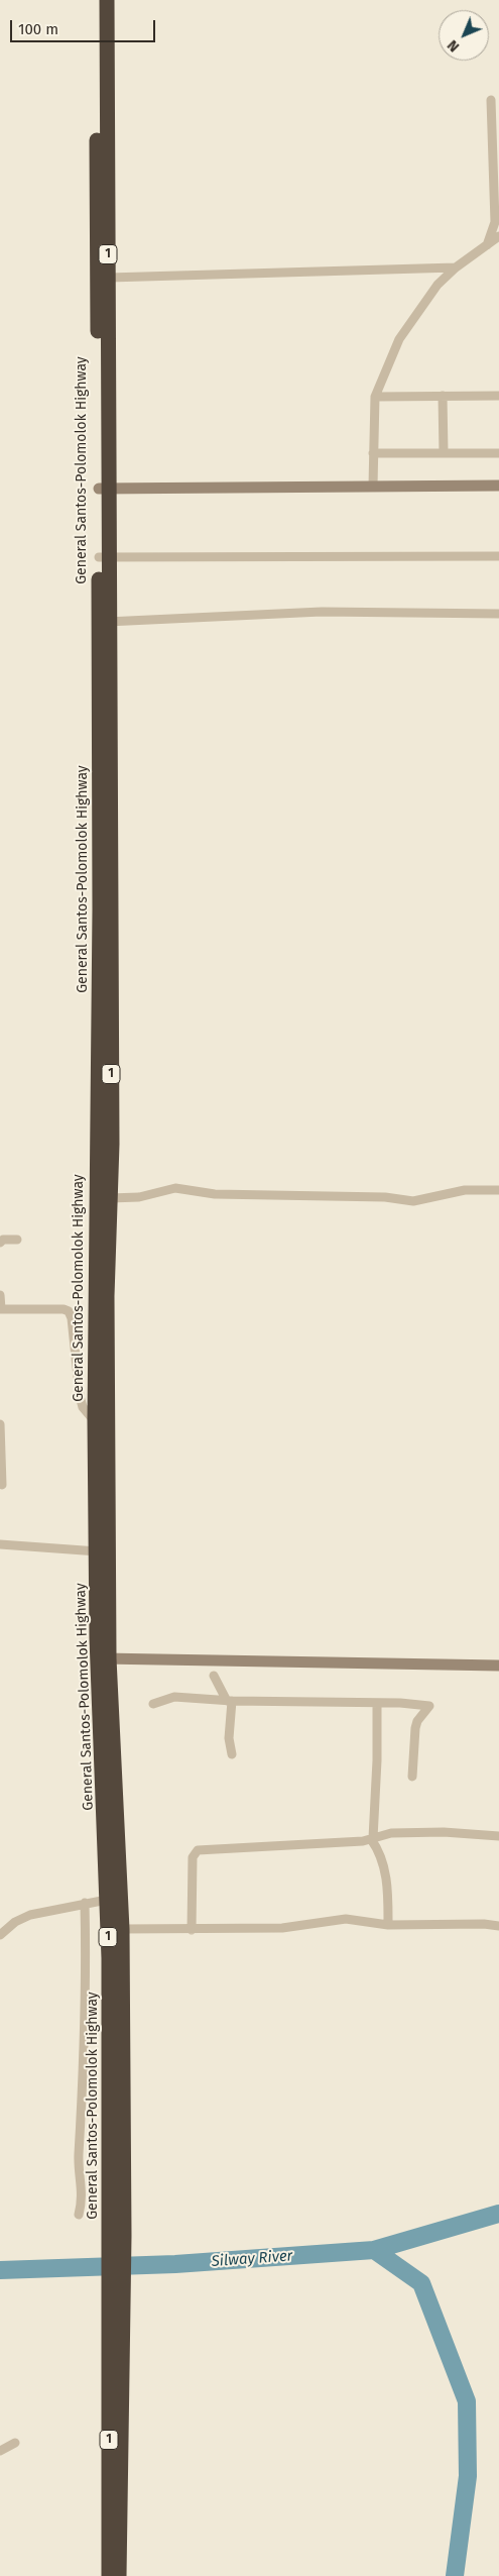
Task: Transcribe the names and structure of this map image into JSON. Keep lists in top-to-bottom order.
{
  "streets": {
    "highway": ["1", "General Santos-Polomolok Highway"]
  },
  "crossings": [
    ["1", "General Santos-Polomolok Highway"]
  ],
  "water": ["Silway River"],
  "scale_bar": "100 m",
  "north": "bottom left"
}
